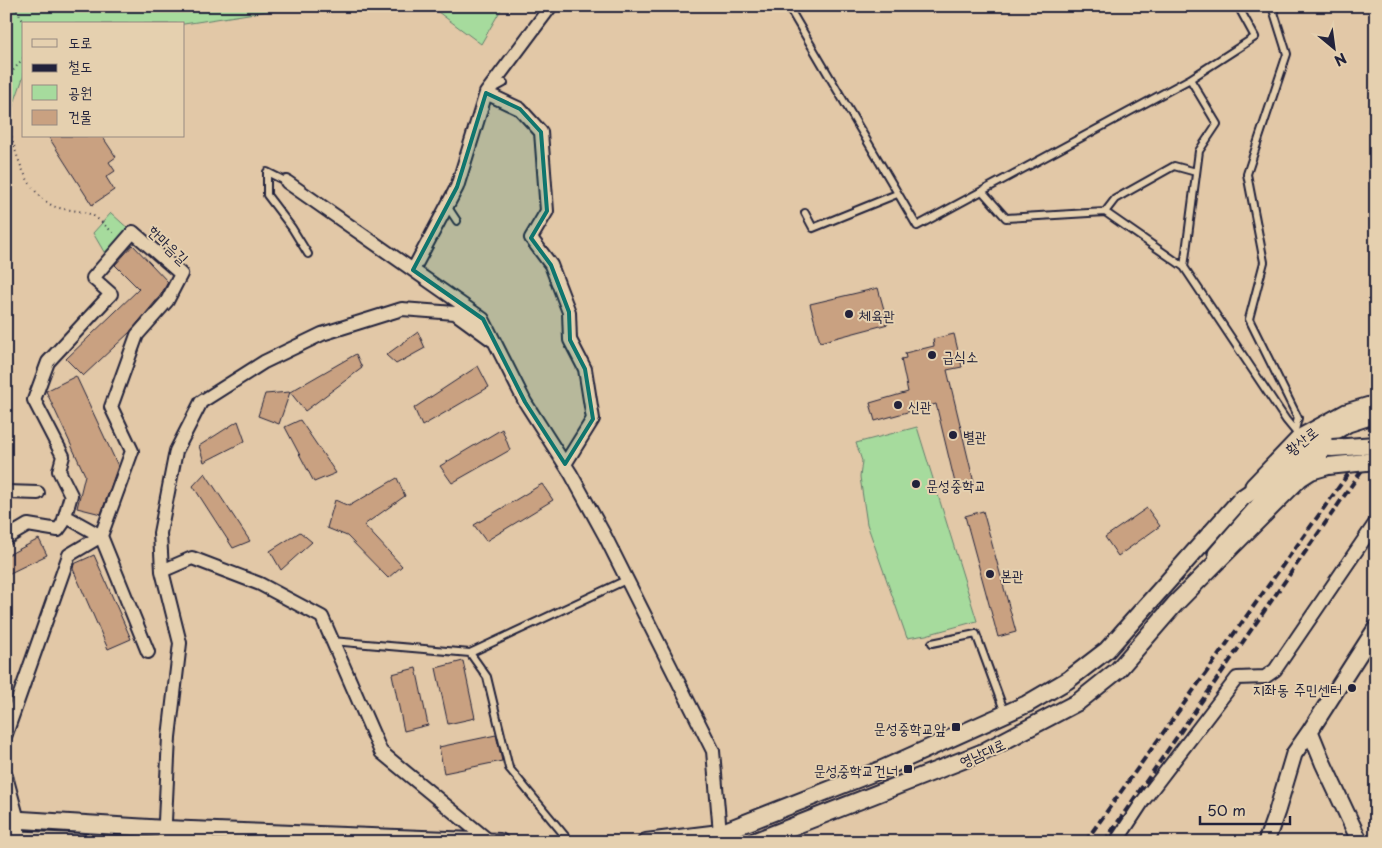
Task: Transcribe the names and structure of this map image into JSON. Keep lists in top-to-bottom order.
{
  "streets": {
    "main road": ["영남대로"],
    "street": ["한마음길", "황산로"]
  },
  "crossings": [
    ["황산로", "영남대로"]
  ],
  "places": {
    "other": [
      "체육관",
      "급식소",
      "신관",
      "별관",
      "문성중학교",
      "본관",
      "지좌동 주민센터"
    ],
    "transit": ["문성중학교앞", "문성중학교건너"]
  },
  "legend": [
    "도로",
    "철도",
    "공원",
    "건물"
  ],
  "scale_bar": "50 m",
  "north": "bottom right"
}
